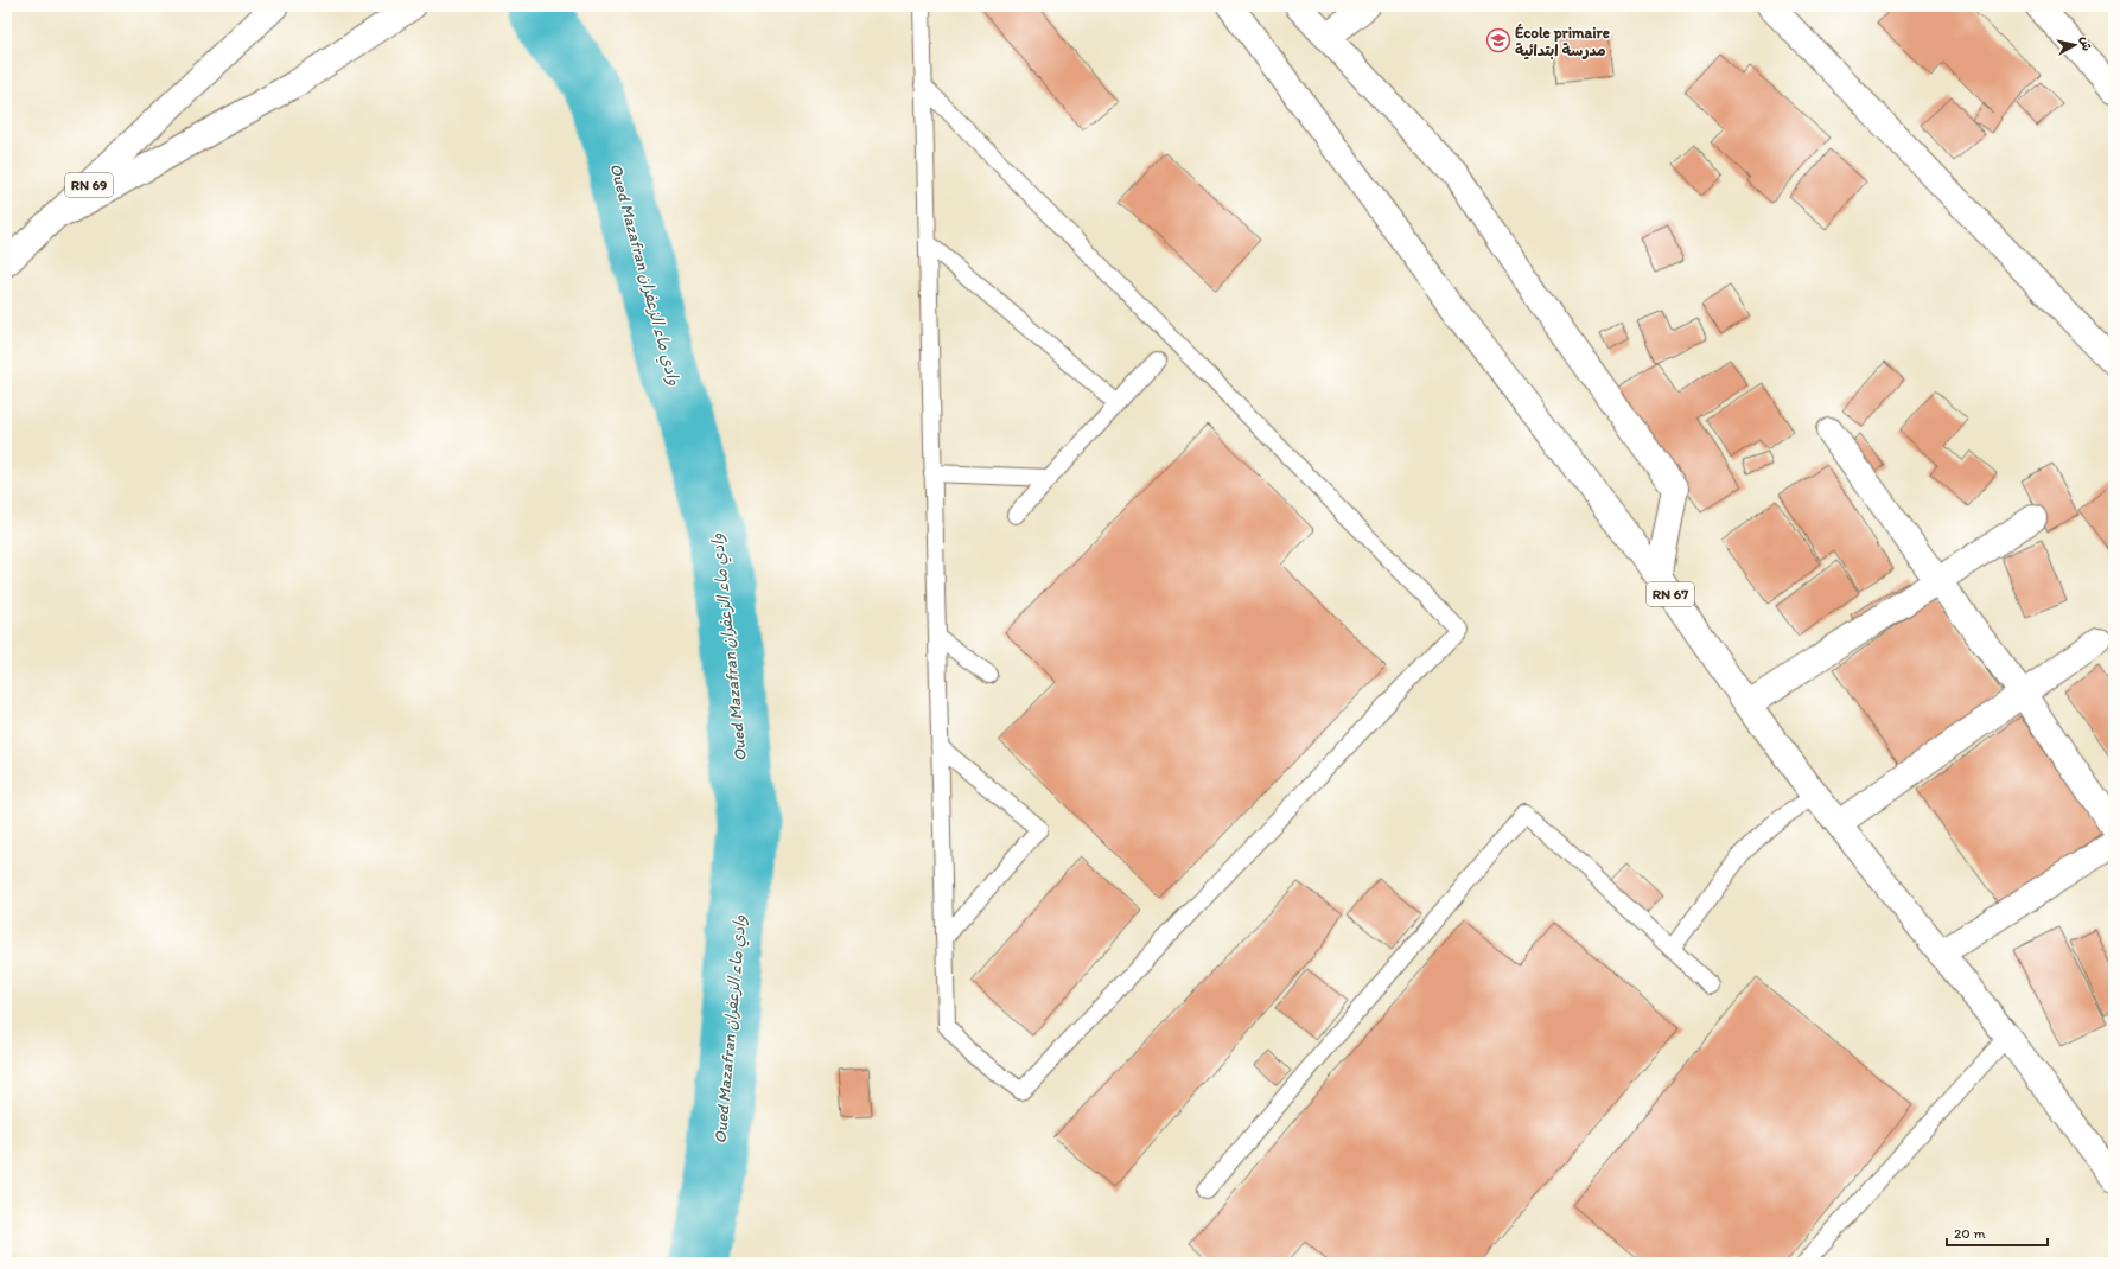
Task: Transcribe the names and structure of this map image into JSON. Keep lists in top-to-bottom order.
{
  "streets": {
    "street": ["RN 69", "RN 67"]
  },
  "water": ["Oued Mazafran وادي ماء الزعفران"],
  "places": {
    "school or university": ["École primaire مدرسة ابتدائية"]
  },
  "scale_bar": "20 m",
  "north": "right"
}
